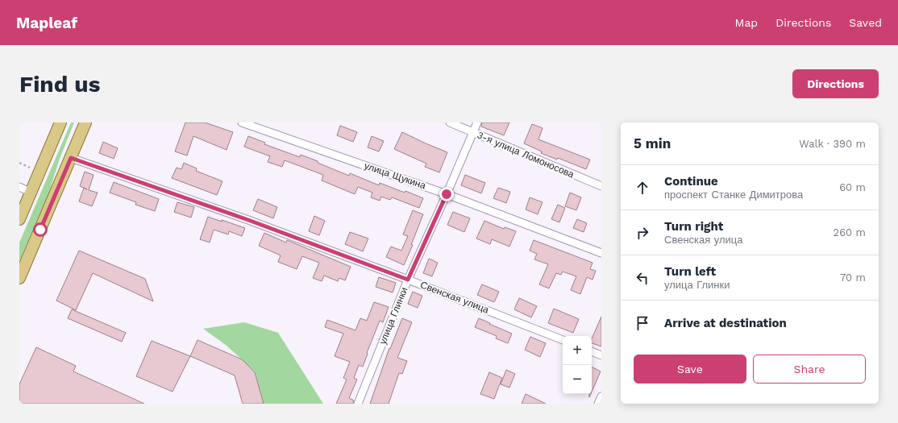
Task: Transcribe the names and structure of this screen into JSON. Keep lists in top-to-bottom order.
{
  "streets": {
    "street": [
      "3-я улица Ломоносова",
      "улица Щукина",
      "Свенская улица",
      "улица Глинки"
    ]
  },
  "crossings": [
    ["3-я улица Ломоносова", "улица Глинки"],
    ["улица Щукина", "улица Глинки"],
    ["Свенская улица", "улица Глинки"]
  ],
  "page": {
    "header": "Mapleaf",
    "nav": ["Map", "Directions", "Saved"],
    "buttons": [
      "Directions",
      ["Save", "Share"]
    ],
    "title": "Find us",
    "heading": ["5 min", "Walk · 390 m"],
    "list": [
      ["Continue", "проспект Станке Димитрова", "60 m"],
      ["Turn right", "Свенская улица", "260 m"],
      ["Turn left", "улица Глинки", "70 m"],
      "Arrive at destination"
    ],
    "map_buttons": ["+", "−"]
  }
}
